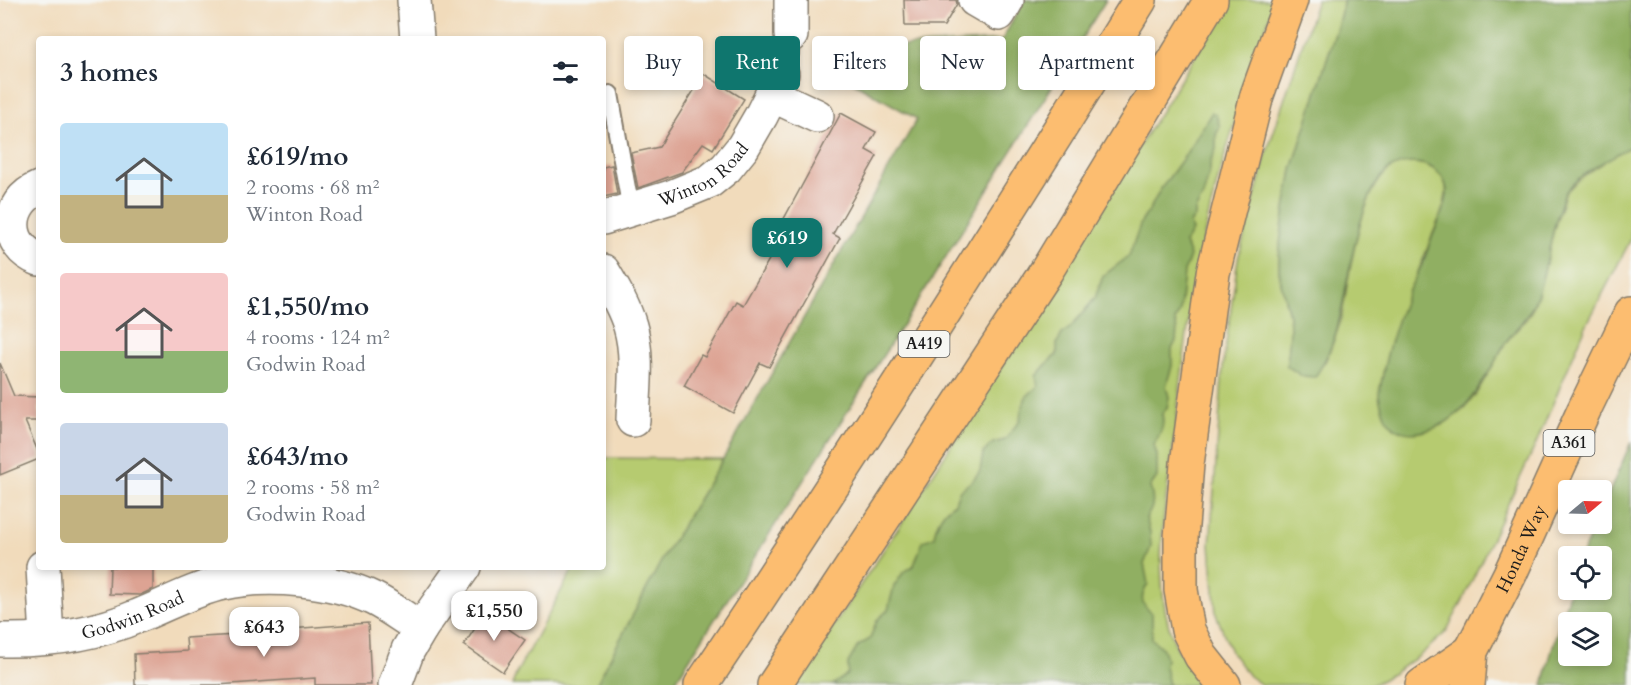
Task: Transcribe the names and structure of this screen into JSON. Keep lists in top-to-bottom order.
{
  "streets": {
    "main road": ["A419", "A361", "Honda Way"],
    "street": ["Winton Road", "Godwin Road"]
  },
  "north": "right",
  "page": {
    "chip": [
      "Buy",
      "Rent",
      "Filters",
      "New",
      "Apartment"
    ],
    "heading": "3 homes",
    "list": [
      {
        "name": "£619/mo",
        "note": "2 rooms · 68 m² · Winton Road"
      },
      {
        "name": "£1,550/mo",
        "note": "4 rooms · 124 m² · Godwin Road"
      },
      {
        "name": "£643/mo",
        "note": "2 rooms · 58 m² · Godwin Road"
      }
    ],
    "price": ["£619", "£1,550", "£643"]
  }
}
